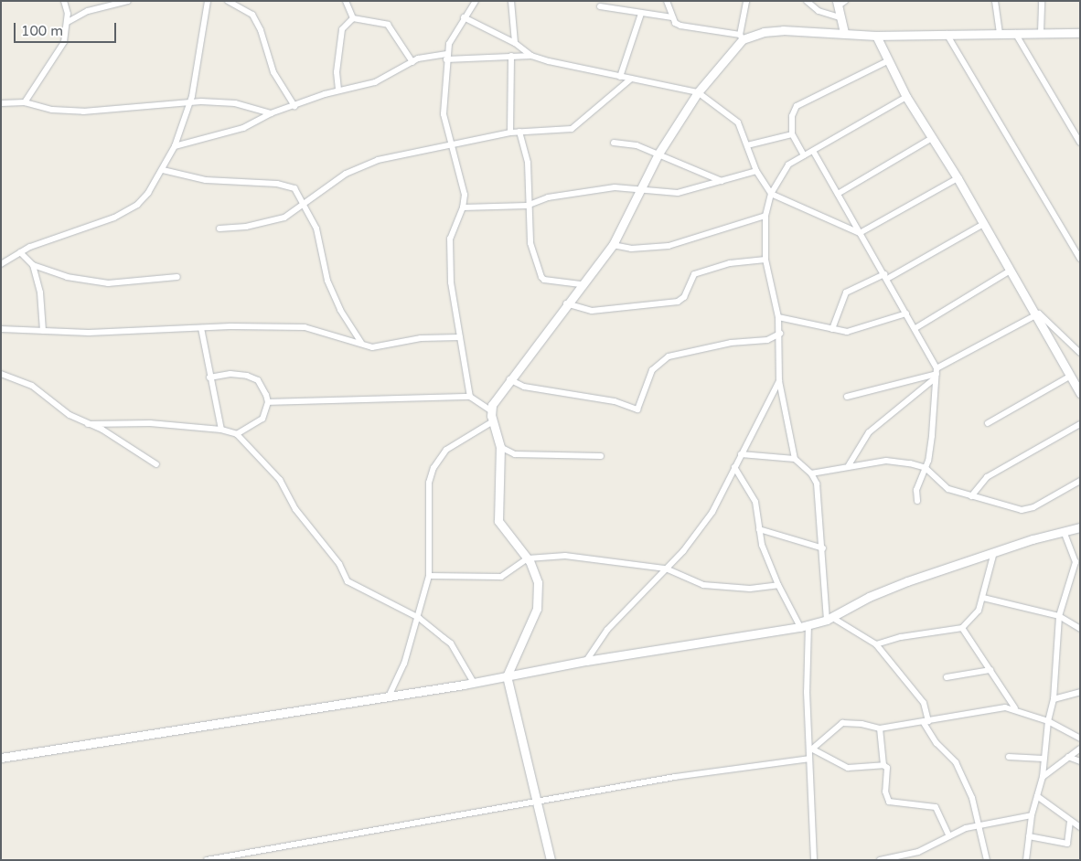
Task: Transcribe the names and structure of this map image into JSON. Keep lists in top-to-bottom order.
{
  "scale_bar": "100 m"
}
